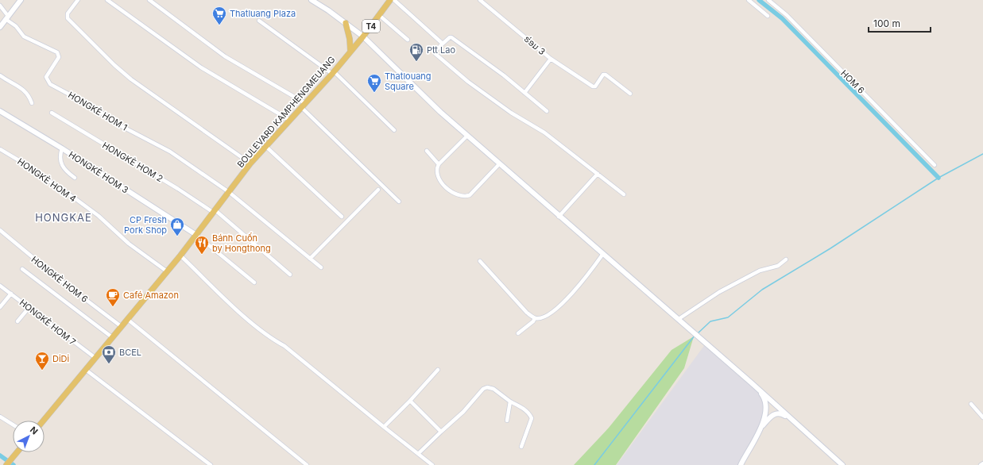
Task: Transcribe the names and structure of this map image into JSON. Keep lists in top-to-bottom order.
{
  "streets": {
    "main road": ["T4", "BOULEVARD KAMPHENGMEUANG", "HONGKÈ HOM 3"],
    "street": [
      "ຮ່ອມ 3",
      "HOM 6",
      "HONGKÈ HOM 1",
      "HONGKÈ HOM 2",
      "HONGKÈ HOM 4",
      "HONGKÈ HOM 6",
      "HONGKÈ HOM 7"
    ]
  },
  "crossings": [
    ["HONGKÈ HOM 1", "BOULEVARD KAMPHENGMEUANG"],
    ["BOULEVARD KAMPHENGMEUANG", "HONGKÈ HOM 2"],
    ["BOULEVARD KAMPHENGMEUANG", "HONGKÈ HOM 3"],
    ["BOULEVARD KAMPHENGMEUANG", "HONGKÈ HOM 4"],
    ["BOULEVARD KAMPHENGMEUANG", "HONGKÈ HOM 6"],
    ["BOULEVARD KAMPHENGMEUANG", "HONGKÈ HOM 7"]
  ],
  "districts": ["HONGKAE"],
  "places": {
    "supermarket": ["Thatluang Plaza", "Thatlouang Square"],
    "fuel station": ["Ptt Lao"],
    "shop": ["CP Fresh Pork Shop"],
    "restaurant": ["Bánh Cuốn by Hongthong"],
    "cafe": ["Café Amazon"],
    "bank": ["BCEL"],
    "bar": ["DiDi"]
  },
  "scale_bar": "100 m",
  "north": "top right"
}
